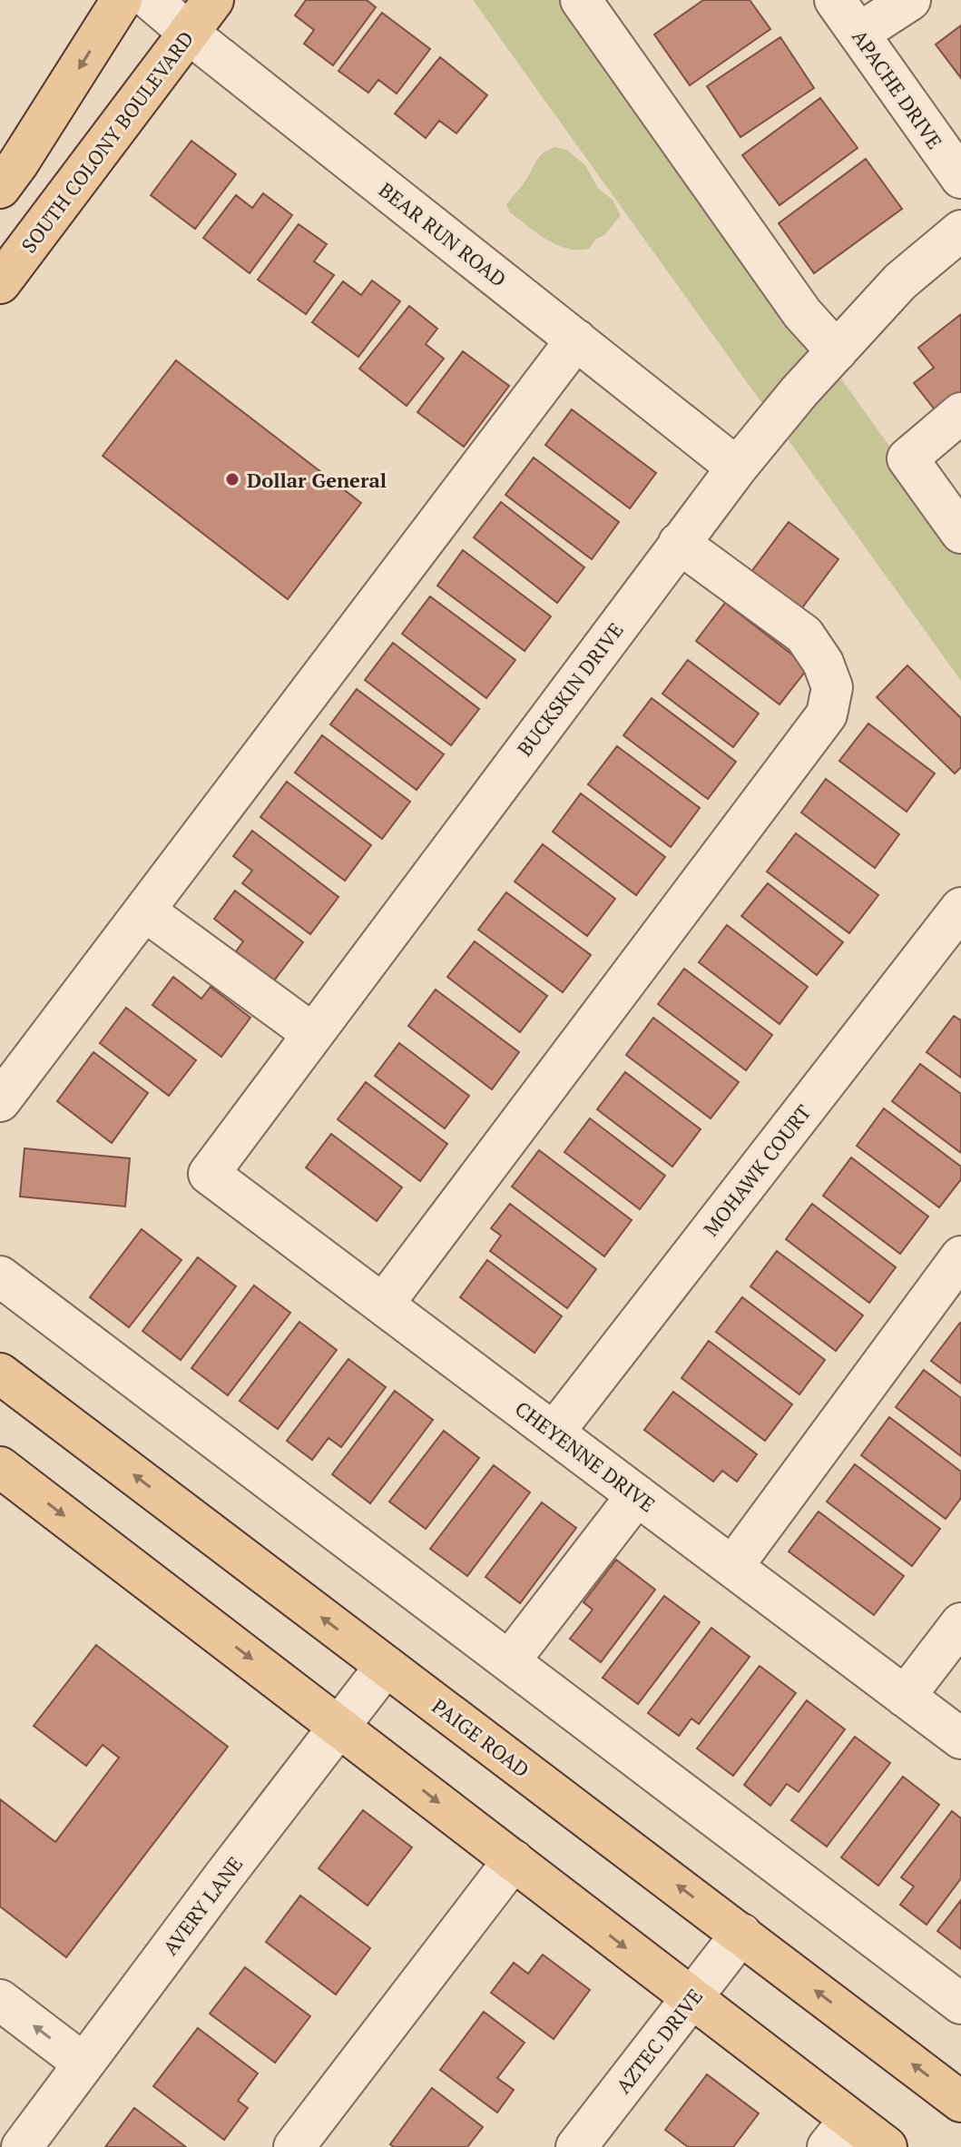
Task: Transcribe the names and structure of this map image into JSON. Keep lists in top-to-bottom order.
{
  "streets": {
    "main road": ["SOUTH COLONY BOULEVARD", "PAIGE ROAD"],
    "street": [
      "APACHE DRIVE",
      "BEAR RUN ROAD",
      "BUCKSKIN DRIVE",
      "MOHAWK COURT",
      "CHEYENNE DRIVE",
      "AVERY LANE",
      "AZTEC DRIVE"
    ]
  },
  "crossings": [
    ["SOUTH COLONY BOULEVARD", "BEAR RUN ROAD"],
    ["BEAR RUN ROAD", "BUCKSKIN DRIVE"],
    ["BUCKSKIN DRIVE", "CHEYENNE DRIVE"],
    ["MOHAWK COURT", "CHEYENNE DRIVE"],
    ["PAIGE ROAD", "AVERY LANE"],
    ["PAIGE ROAD", "AZTEC DRIVE"]
  ],
  "places": ["Dollar General"]
}
